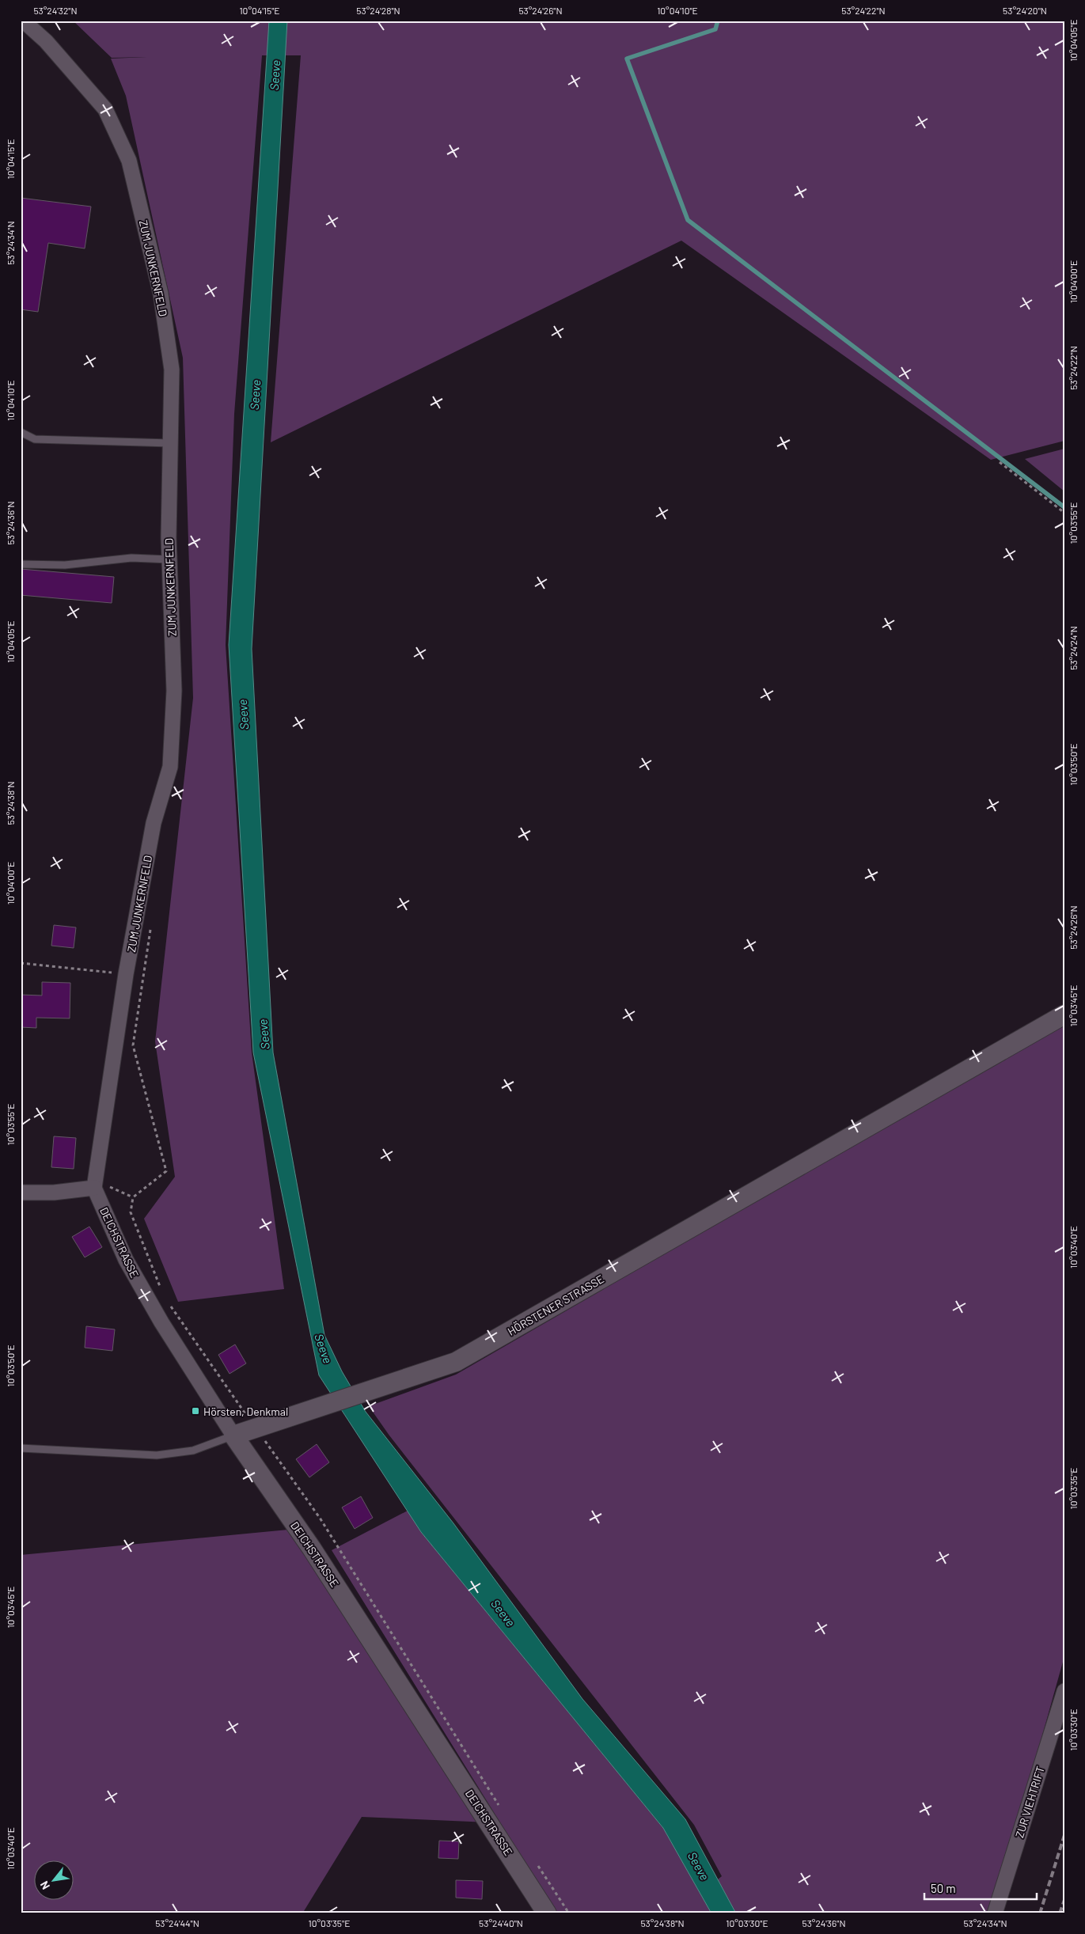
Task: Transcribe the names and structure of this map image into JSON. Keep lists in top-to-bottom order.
{
  "streets": {
    "street": [
      "ZUM JUNKERNFELD",
      "DEICHSTRASSE",
      "HÖRSTENER STRASSE",
      "ZUR VIEHTRIFT"
    ]
  },
  "crossings": [
    ["ZUM JUNKERNFELD", "DEICHSTRASSE"],
    ["DEICHSTRASSE", "HÖRSTENER STRASSE"]
  ],
  "water": ["Seeve"],
  "places": {
    "transit": ["Hörsten, Denkmal"]
  },
  "scale_bar": "50 m",
  "north": "bottom left",
  "coordinates": [
    "53°24'32\"N",
    "10°04'15\"E",
    "53°24'28\"N",
    "53°24'26\"N",
    "10°04'10\"E",
    "53°24'22\"N",
    "53°24'20\"N",
    "10°04'05\"E",
    "53°24'34\"N",
    "10°04'00\"E",
    "10°03'55\"E",
    "53°24'36\"N",
    "53°24'24\"N",
    "10°03'50\"E",
    "53°24'38\"N",
    "10°03'45\"E",
    "10°03'40\"E",
    "10°03'35\"E",
    "10°03'30\"E",
    "53°24'44\"N",
    "53°24'40\"N"
  ]
}
